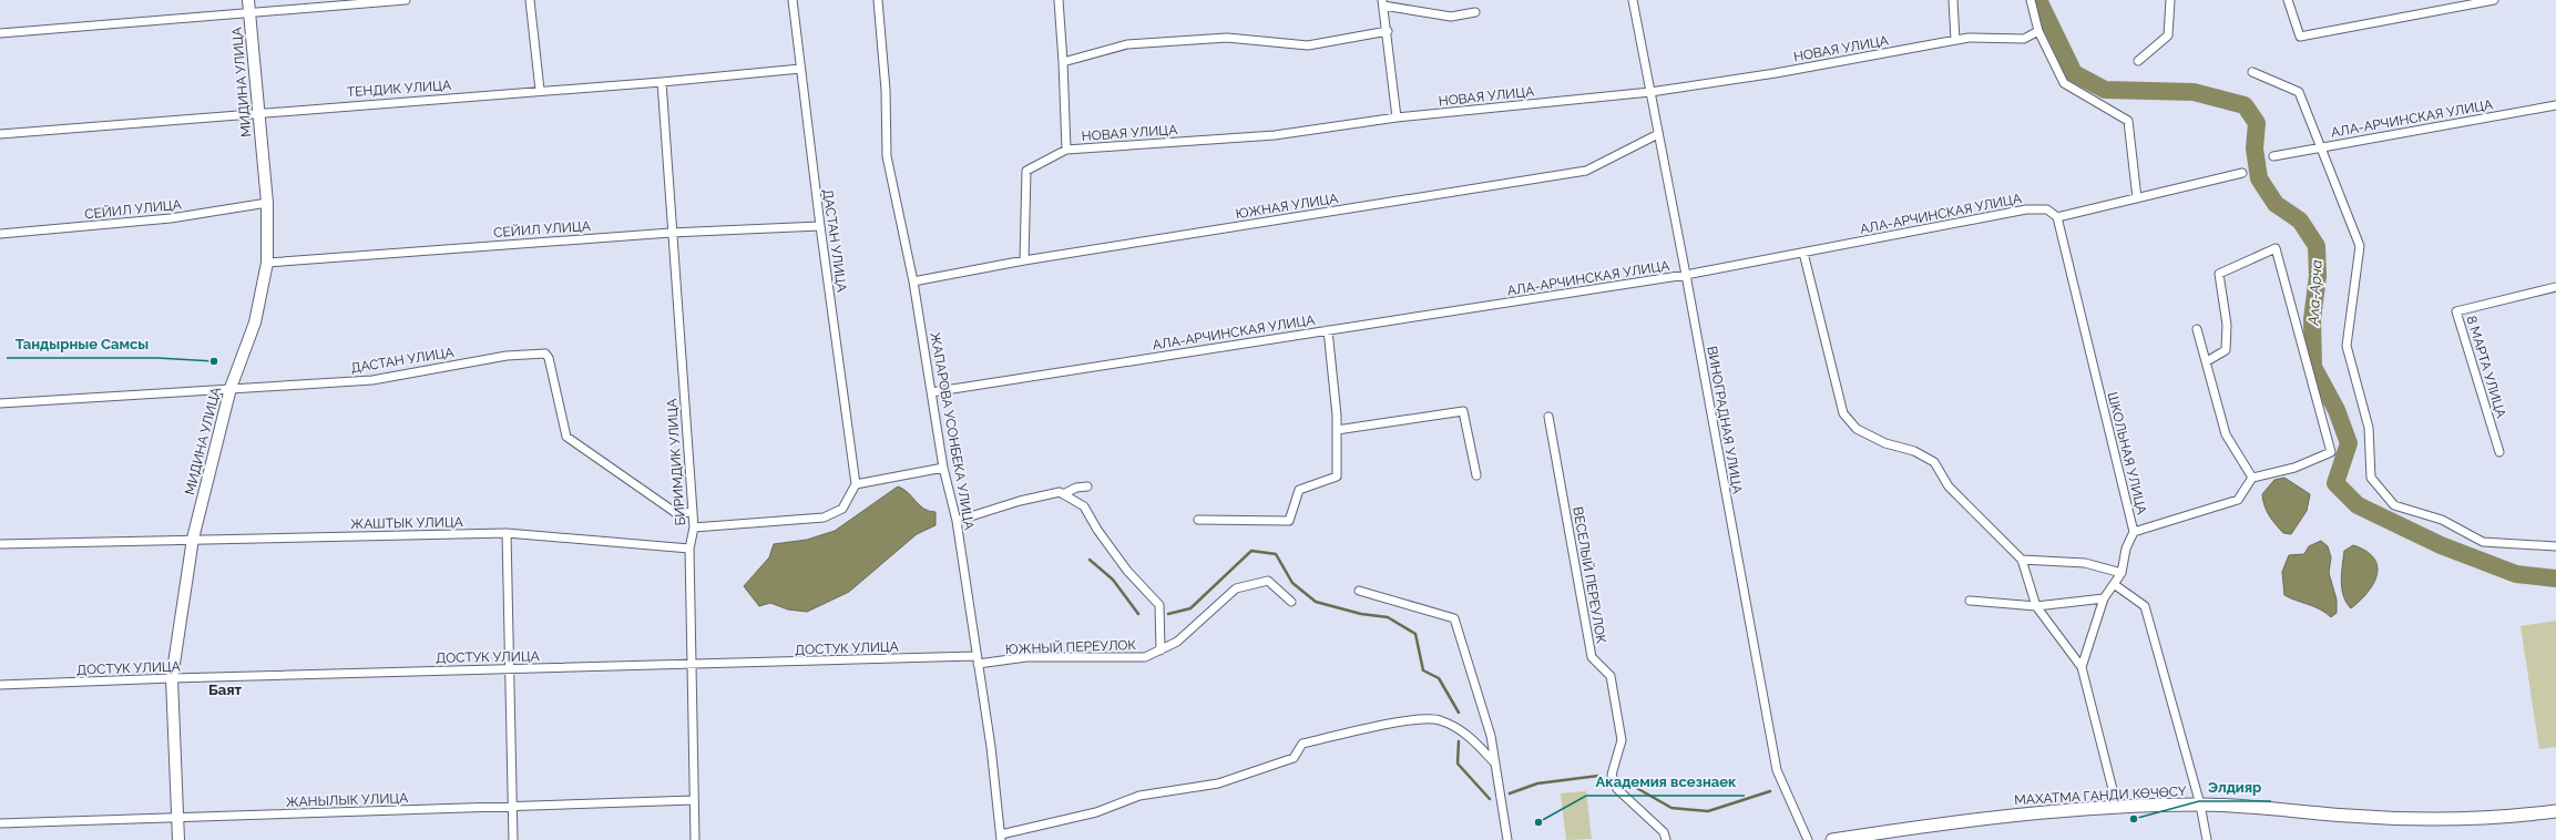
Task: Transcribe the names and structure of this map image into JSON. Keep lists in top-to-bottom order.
{
  "streets": {
    "main road": ["МАХАТМА ГАНДИ КӨЧӨСҮ"],
    "street": [
      "НОВАЯ УЛИЦА",
      "МИДИНА УЛИЦА",
      "ТЕНДИК УЛИЦА",
      "АЛА-АРЧИНСКАЯ УЛИЦА",
      "ЮЖНАЯ УЛИЦА",
      "СЕЙИЛ УЛИЦА",
      "ДАСТАН УЛИЦА",
      "8 МАРТА УЛИЦА",
      "ВИНОГРАДНАЯ УЛИЦА",
      "ЖАПАРОВА УСОНБЕКА УЛИЦА",
      "ШКОЛЬНАЯ УЛИЦА",
      "БИРИМДИК УЛИЦА",
      "ЖАШТЫК УЛИЦА",
      "ВЕСЕЛЫЙ ПЕРЕУЛОК",
      "ЮЖНЫЙ ПЕРЕУЛОК",
      "ДОСТУК УЛИЦА",
      "ЖАНЫЛЫК УЛИЦА"
    ]
  },
  "crossings": [
    ["НОВАЯ УЛИЦА", "ЮЖНАЯ УЛИЦА"],
    ["НОВАЯ УЛИЦА", "ВИНОГРАДНАЯ УЛИЦА"],
    ["МИДИНА УЛИЦА", "ТЕНДИК УЛИЦА"],
    ["МИДИНА УЛИЦА", "СЕЙИЛ УЛИЦА"],
    ["МИДИНА УЛИЦА", "ДАСТАН УЛИЦА"],
    ["МИДИНА УЛИЦА", "ЖАШТЫК УЛИЦА"],
    ["МИДИНА УЛИЦА", "ДОСТУК УЛИЦА"],
    ["МИДИНА УЛИЦА", "ЖАНЫЛЫК УЛИЦА"],
    ["ТЕНДИК УЛИЦА", "ДАСТАН УЛИЦА"],
    ["ТЕНДИК УЛИЦА", "БИРИМДИК УЛИЦА"],
    ["АЛА-АРЧИНСКАЯ УЛИЦА", "ВИНОГРАДНАЯ УЛИЦА"],
    ["АЛА-АРЧИНСКАЯ УЛИЦА", "ЖАПАРОВА УСОНБЕКА УЛИЦА"],
    ["АЛА-АРЧИНСКАЯ УЛИЦА", "ШКОЛЬНАЯ УЛИЦА"],
    ["ЮЖНАЯ УЛИЦА", "ВИНОГРАДНАЯ УЛИЦА"],
    ["ЮЖНАЯ УЛИЦА", "ЖАПАРОВА УСОНБЕКА УЛИЦА"],
    ["СЕЙИЛ УЛИЦА", "ДАСТАН УЛИЦА"],
    ["СЕЙИЛ УЛИЦА", "БИРИМДИК УЛИЦА"],
    ["ДАСТАН УЛИЦА", "БИРИМДИК УЛИЦА"],
    ["ЖАПАРОВА УСОНБЕКА УЛИЦА", "ЮЖНЫЙ ПЕРЕУЛОК"],
    ["ЖАПАРОВА УСОНБЕКА УЛИЦА", "ДОСТУК УЛИЦА"],
    ["БИРИМДИК УЛИЦА", "ЖАШТЫК УЛИЦА"],
    ["БИРИМДИК УЛИЦА", "ДОСТУК УЛИЦА"],
    ["БИРИМДИК УЛИЦА", "ЖАНЫЛЫК УЛИЦА"],
    ["ЮЖНЫЙ ПЕРЕУЛОК", "ДОСТУК УЛИЦА"]
  ],
  "districts": ["Баят"],
  "water": ["Ала-Арча"],
  "places": ["Тандырные Самсы", "Элдияр", "Академия всезнаек"]
}
